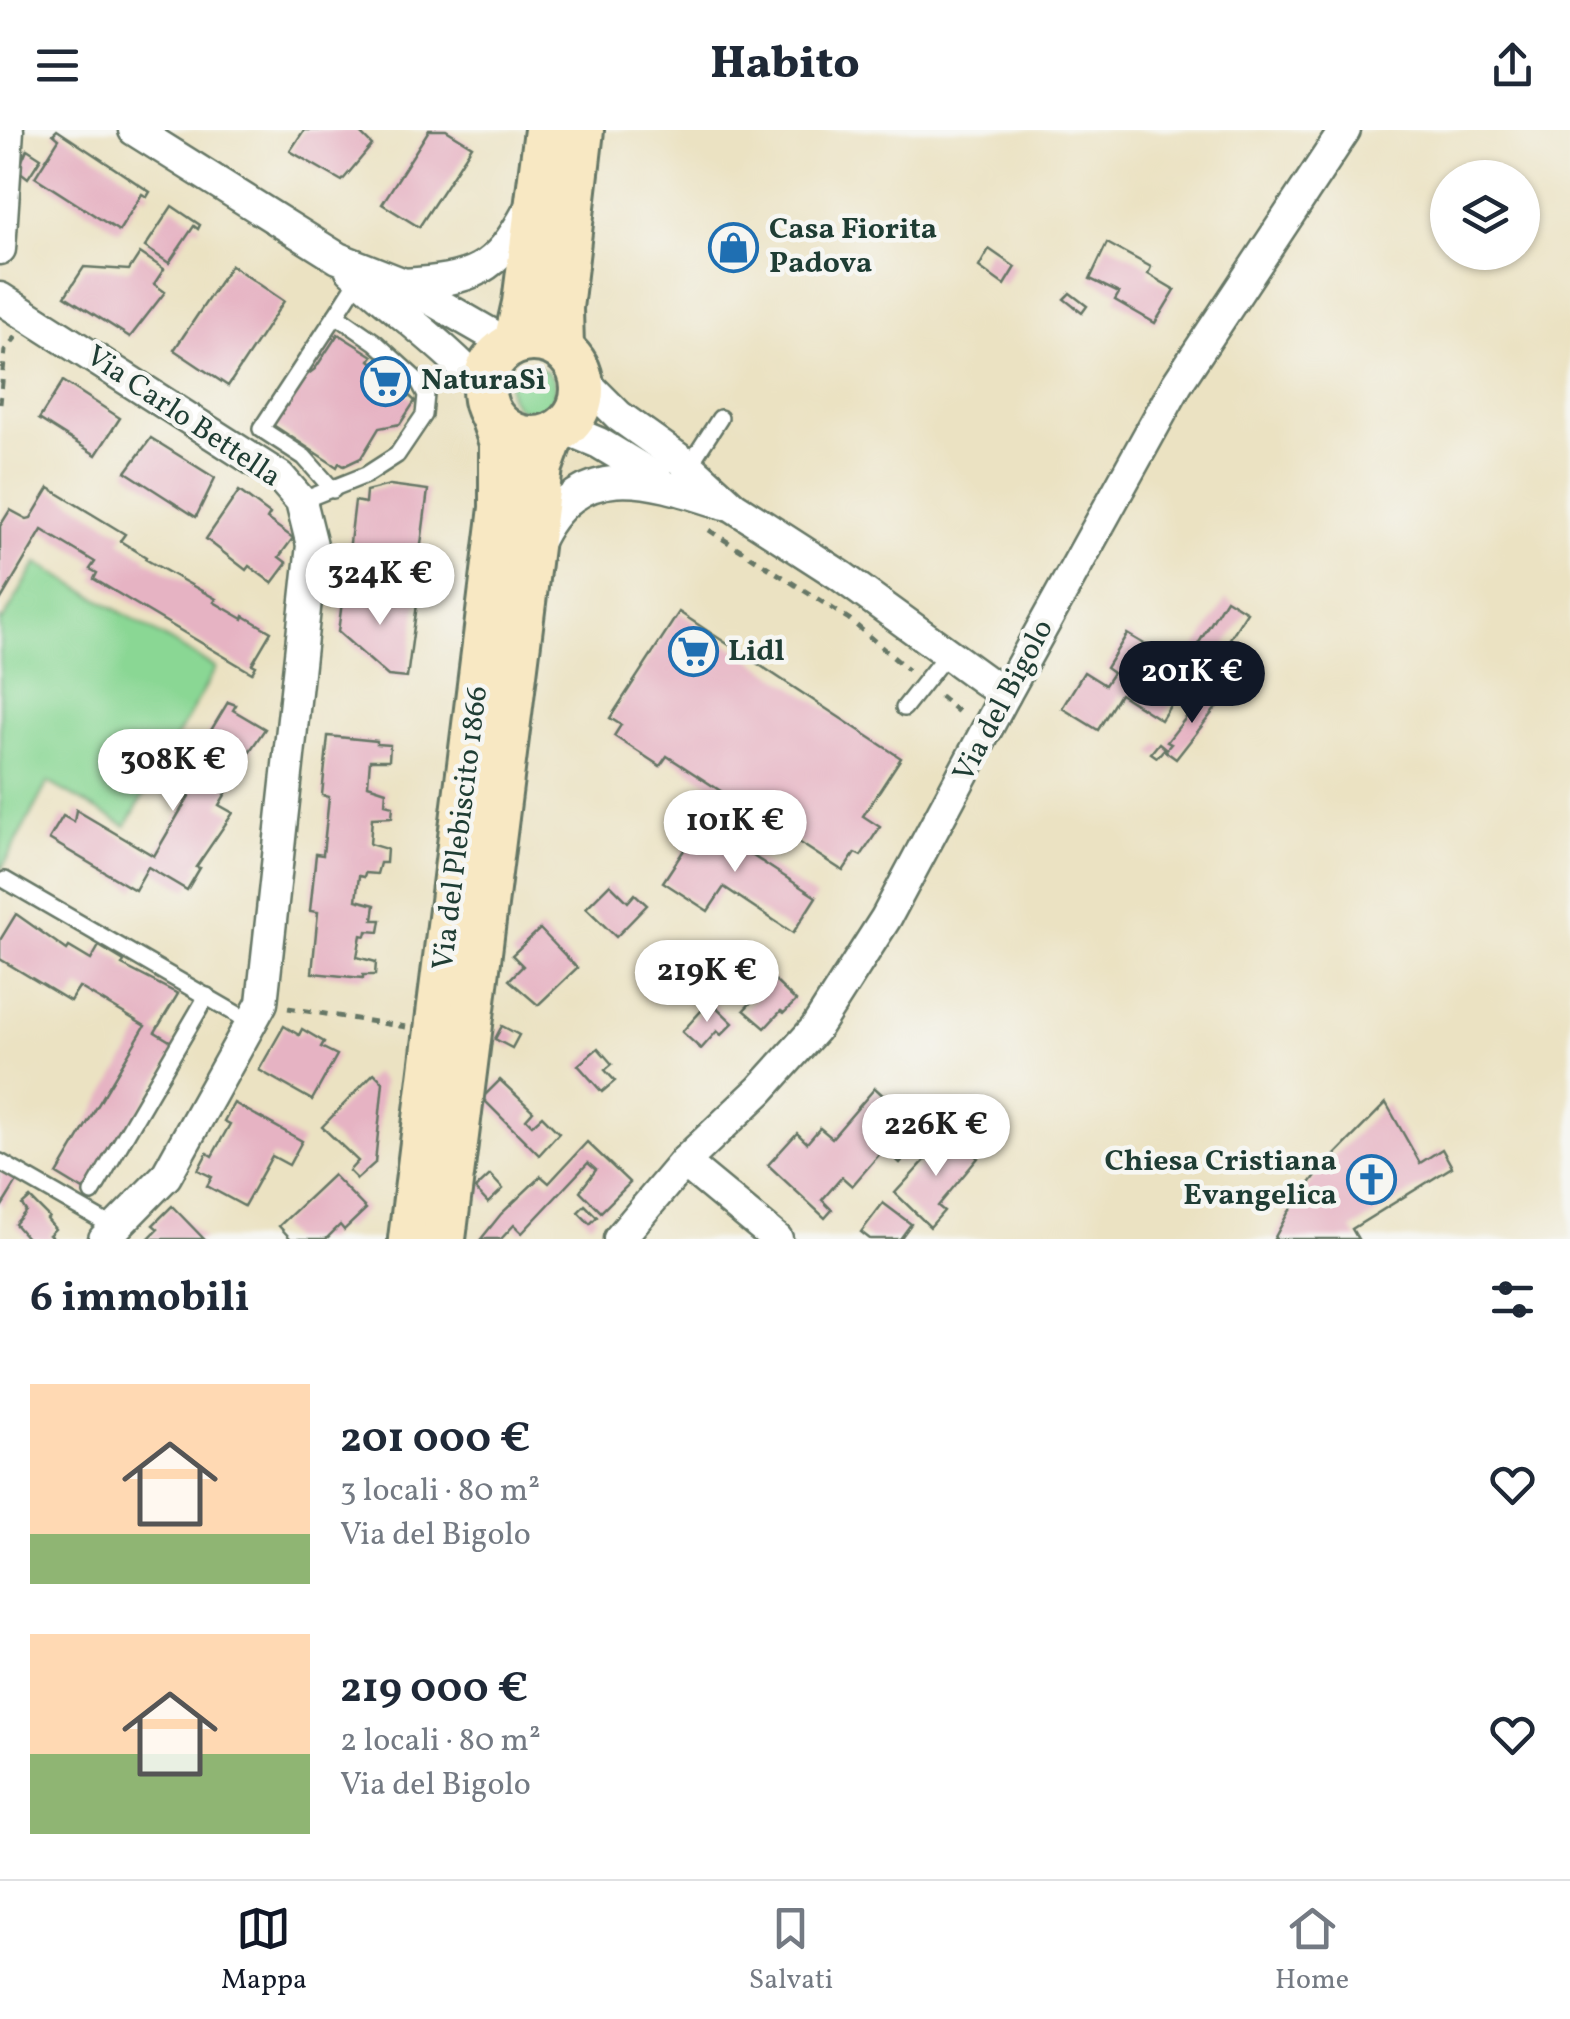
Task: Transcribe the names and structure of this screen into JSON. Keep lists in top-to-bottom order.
{
  "streets": {
    "main road": ["Via del Plebiscito 1866"],
    "street": ["Via Carlo Bettella", "Via del Bigolo"]
  },
  "places": {
    "shop": ["Casa Fiorita Padova"],
    "supermarket": ["NaturaSì", "Lidl"],
    "church": ["Chiesa Cristiana Evangelica"]
  },
  "page": {
    "header": "Habito",
    "price": [
      "324K €",
      "201K €",
      "308K €",
      "101K €",
      "219K €",
      "226K €"
    ],
    "heading": "6 immobili",
    "list": [
      {
        "name": "201 000 €",
        "note": "3 locali · 80 m² · Via del Bigolo"
      },
      {
        "name": "219 000 €",
        "note": "2 locali · 80 m² · Via del Bigolo"
      }
    ],
    "tabs": ["Mappa", "Salvati", "Home"]
  }
}
